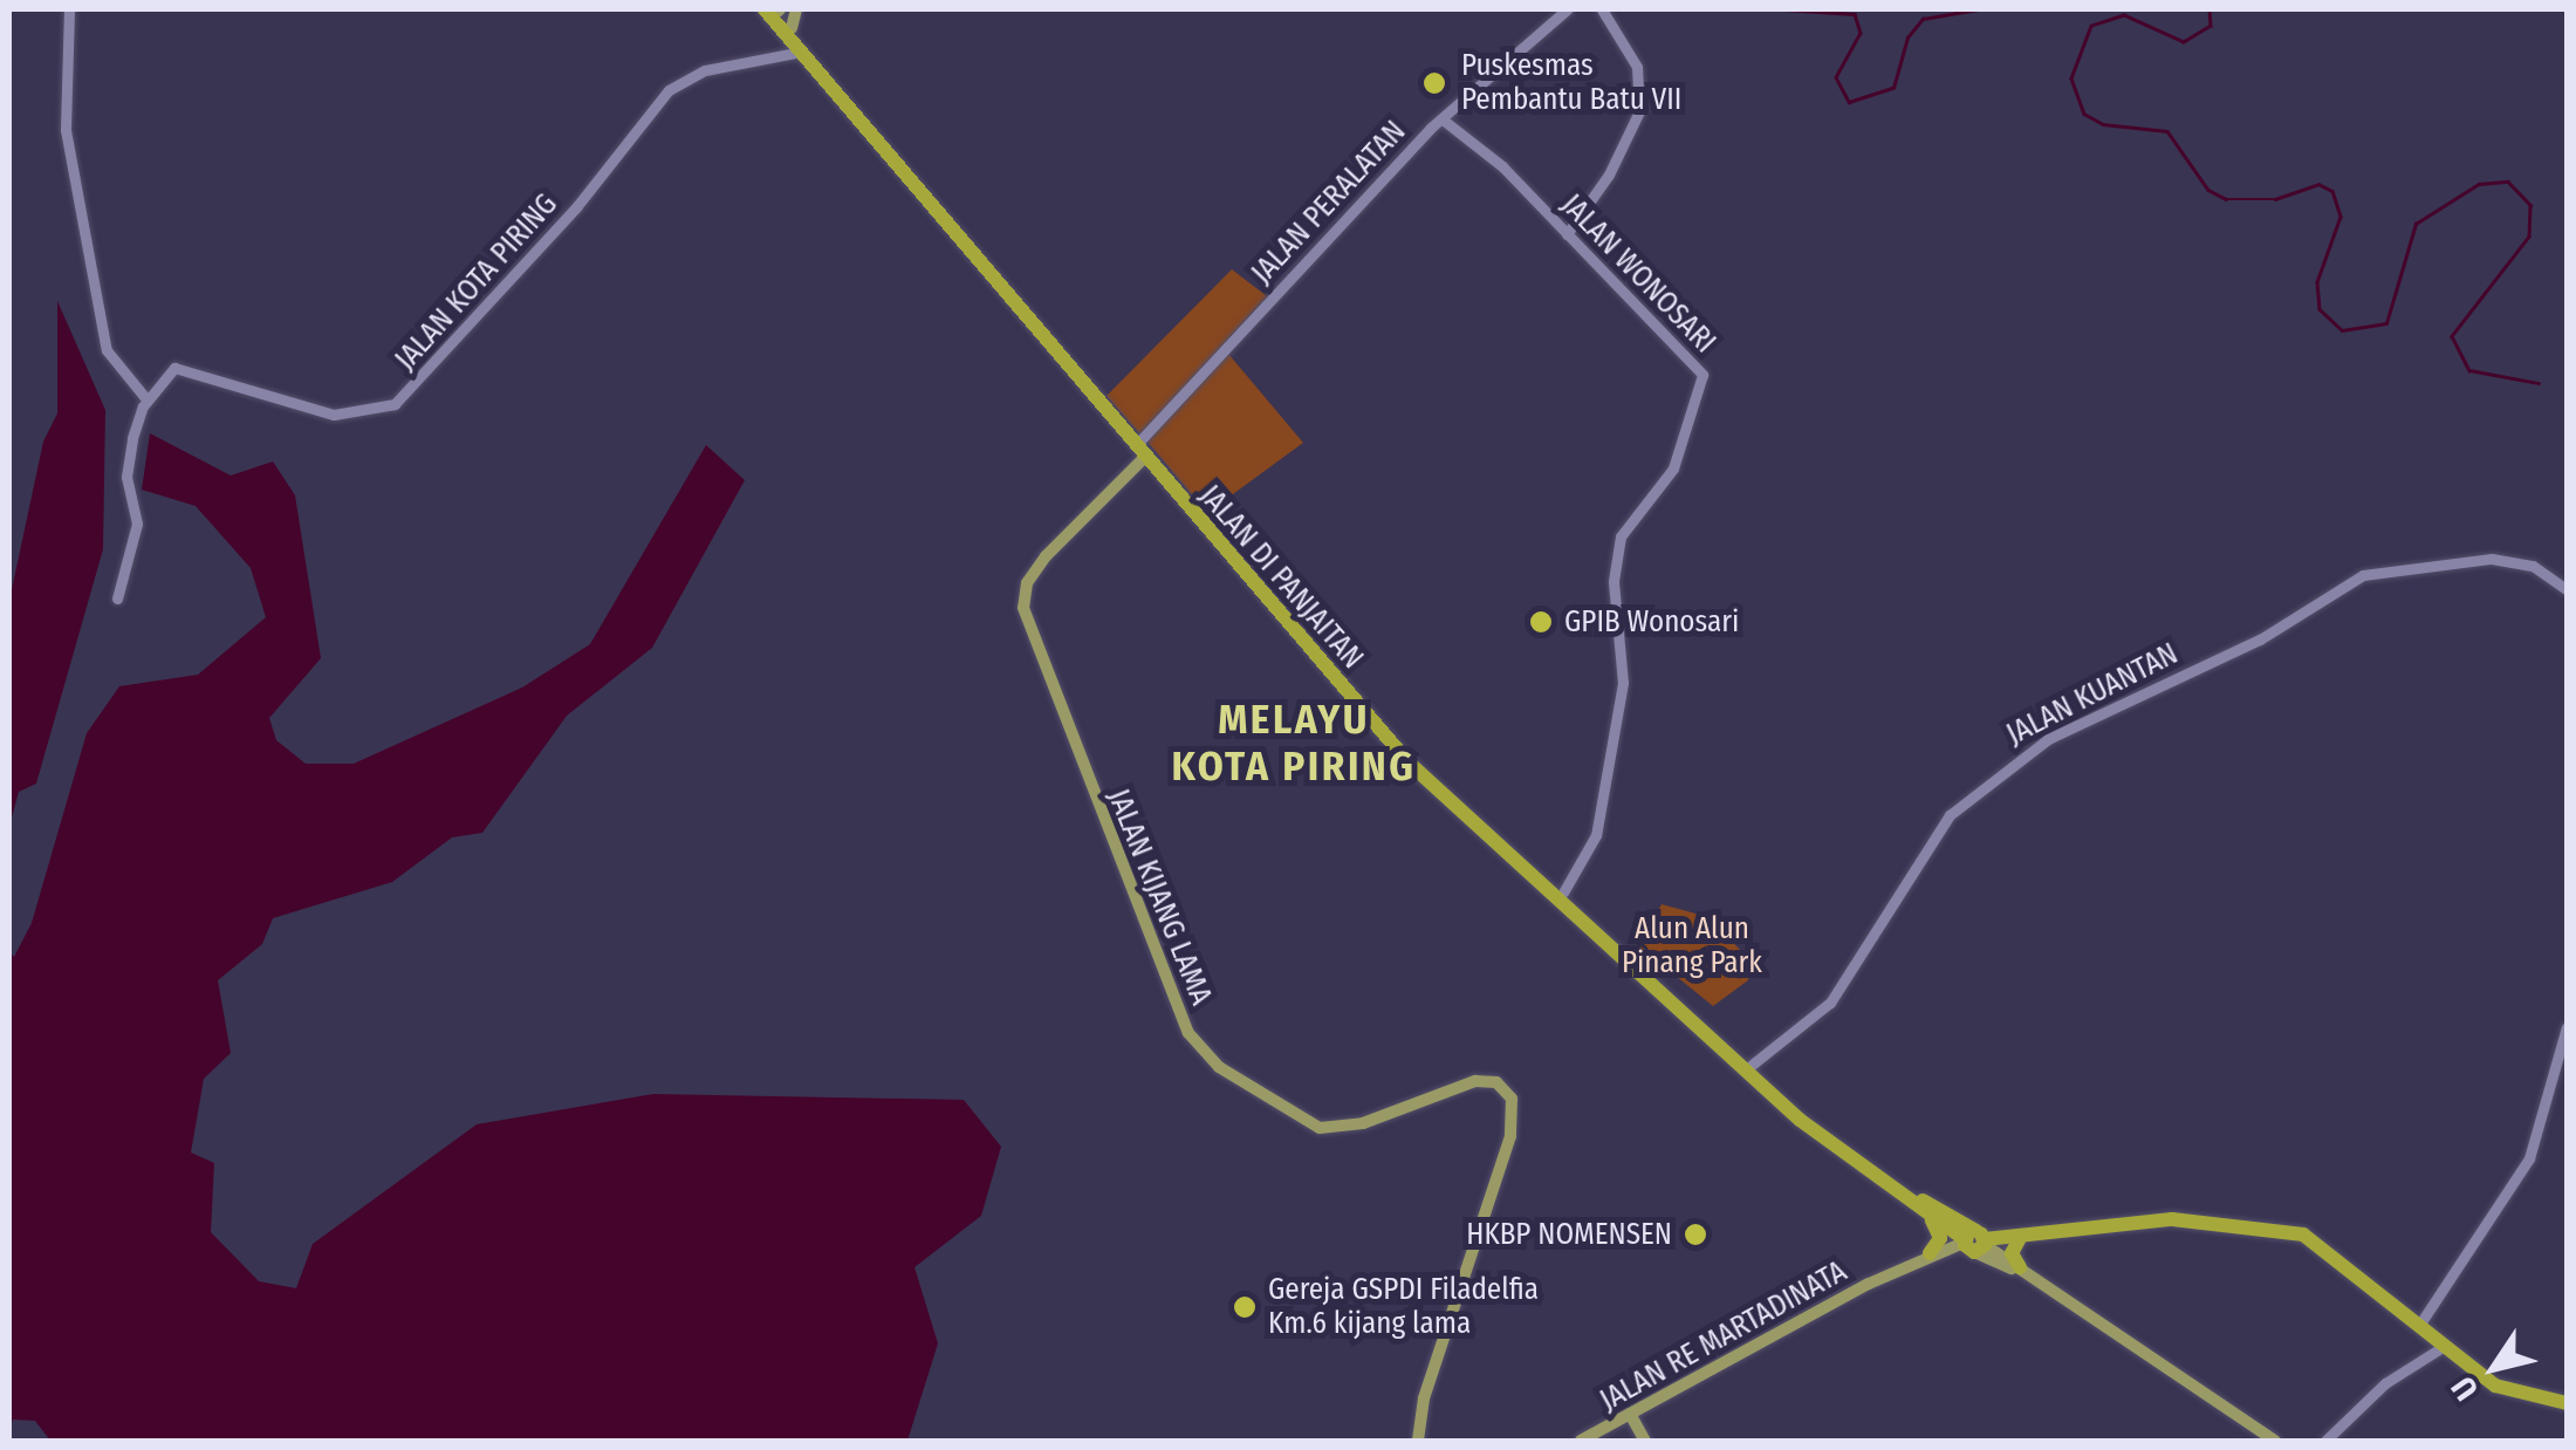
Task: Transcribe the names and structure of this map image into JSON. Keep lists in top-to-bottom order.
{
  "streets": {
    "highway": ["JALAN DI PANJAITAN"],
    "main road": ["JALAN KIJANG LAMA", "JALAN RE MARTADINATA"],
    "street": [
      "JALAN PERALATAN",
      "JALAN WONOSARI",
      "JALAN KOTA PIRING",
      "JALAN KUANTAN"
    ]
  },
  "crossings": [
    ["JALAN PERALATAN", "JALAN WONOSARI"],
    ["JALAN PERALATAN", "JALAN DI PANJAITAN"],
    ["JALAN WONOSARI", "JALAN DI PANJAITAN"],
    ["JALAN KOTA PIRING", "JALAN DI PANJAITAN"],
    ["JALAN DI PANJAITAN", "JALAN KUANTAN"],
    ["JALAN DI PANJAITAN", "JALAN KIJANG LAMA"],
    ["JALAN DI PANJAITAN", "JALAN RE MARTADINATA"]
  ],
  "districts": ["MELAYU KOTA PIRING"],
  "parks": ["Alun Alun Pinang Park"],
  "places": [
    "Puskesmas Pembantu Batu VII",
    "GPIB Wonosari",
    "HKBP NOMENSEN",
    "Gereja GSPDI Filadelfia Km.6 kijang lama"
  ],
  "north": "bottom left"
}
